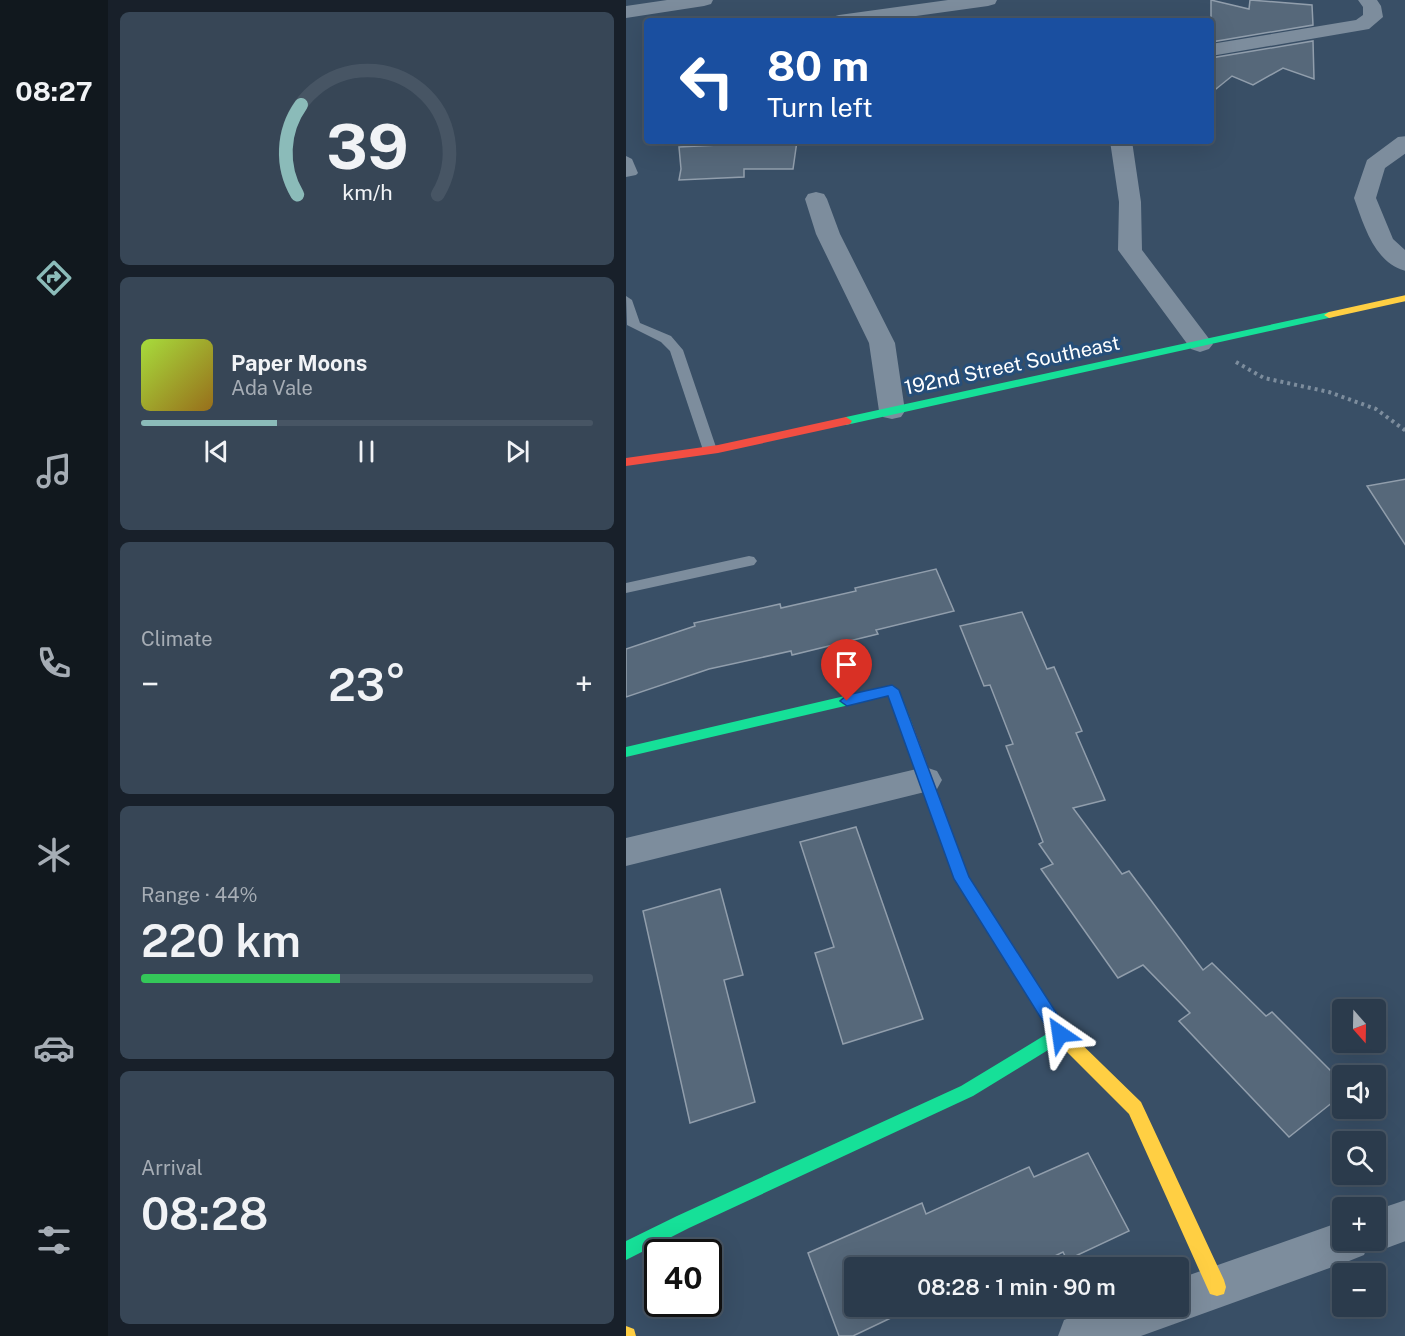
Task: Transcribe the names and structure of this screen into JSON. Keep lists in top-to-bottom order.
{
  "streets": {
    "street": ["192nd Street Southeast"]
  },
  "north": "bottom",
  "page": {
    "tabs": "08:27",
    "turn": ["80 m", "Turn left"],
    "song": ["Paper Moons", "Ada Vale"],
    "tile": [
      "Climate",
      ["Range · 44%", "220 km"],
      ["Arrival", "08:28"]
    ],
    "heat": ["−", "23°", "+"],
    "map_buttons": ["+", "−"],
    "limit": "40",
    "trip": "08:28 · 1 min · 90 m",
    "gauge": ["39", "km/h"]
  }
}
